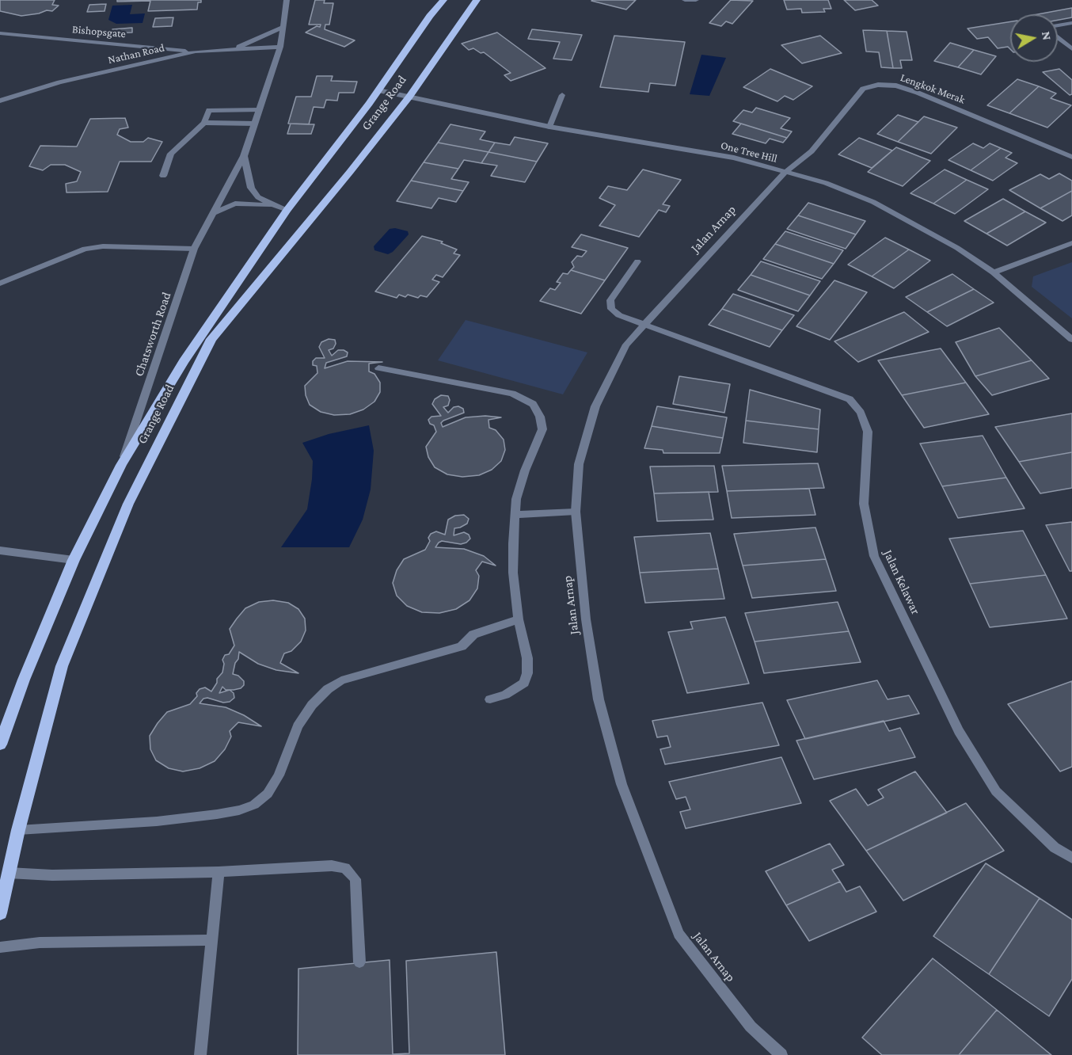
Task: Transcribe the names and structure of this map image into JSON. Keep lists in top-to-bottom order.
{
  "streets": {
    "main road": ["Grange Road"],
    "street": [
      "Bishopsgate",
      "Nathan Road",
      "Lengkok Merak",
      "One Tree Hill",
      "Jalan Arnap",
      "Chatsworth Road",
      "Jalan Kelawar"
    ]
  },
  "crossings": [
    ["Bishopsgate", "Nathan Road"],
    ["Nathan Road", "Chatsworth Road"],
    ["Lengkok Merak", "One Tree Hill"],
    ["Lengkok Merak", "Jalan Arnap"],
    ["Grange Road", "One Tree Hill"],
    ["Grange Road", "Chatsworth Road"],
    ["One Tree Hill", "Jalan Arnap"],
    ["Jalan Arnap", "Jalan Kelawar"]
  ],
  "north": "right"
}
